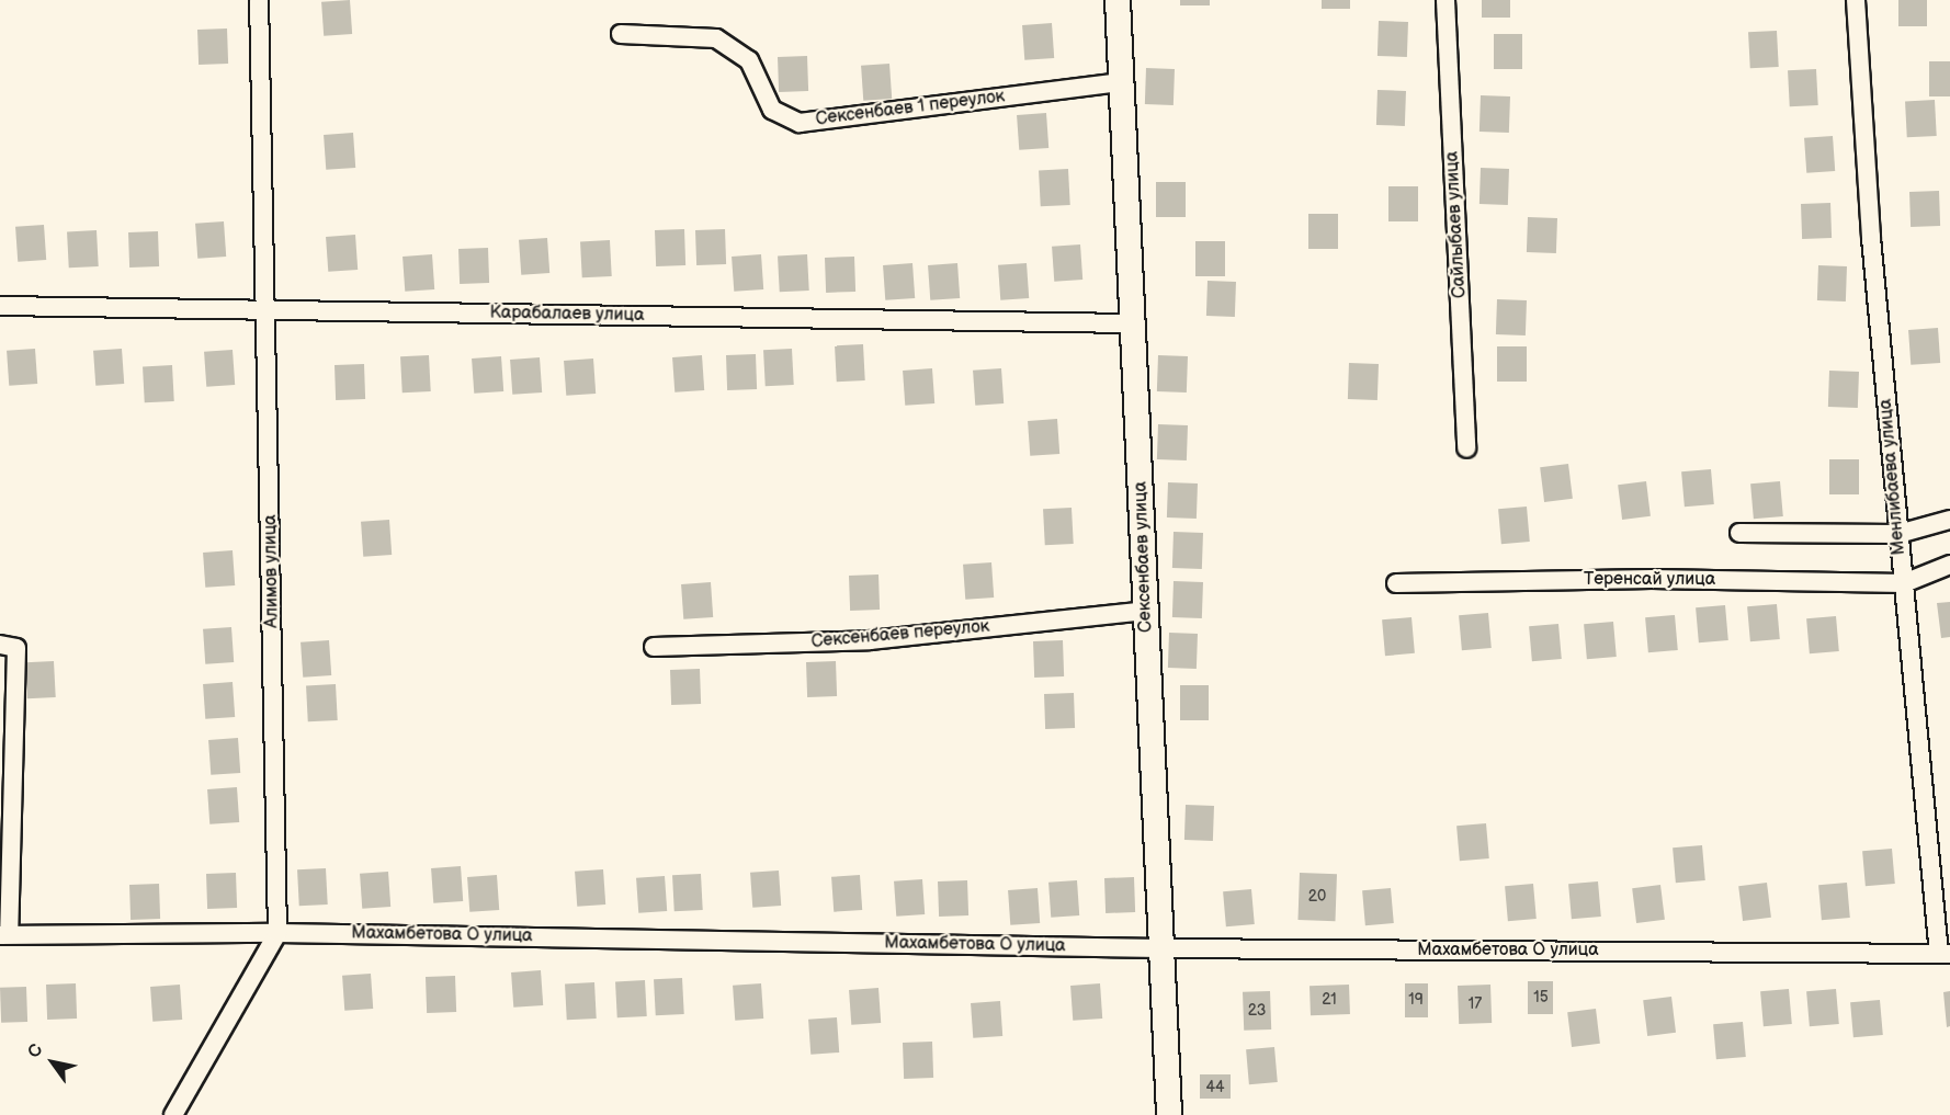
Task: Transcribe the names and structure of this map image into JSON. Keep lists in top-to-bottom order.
{
  "streets": {
    "street": [
      "Сексенбаев 1 переулок",
      "Сайлыбаев улица",
      "Карабалаев улица",
      "Менлибаева улица",
      "Сексенбаев улица",
      "Алимов улица",
      "Теренсай улица",
      "Сексенбаев переулок",
      "Махамбетова О улица"
    ]
  },
  "crossings": [
    ["Сексенбаев 1 переулок", "Сексенбаев улица"],
    ["Карабалаев улица", "Сексенбаев улица"],
    ["Карабалаев улица", "Алимов улица"],
    ["Менлибаева улица", "Теренсай улица"],
    ["Менлибаева улица", "Махамбетова О улица"],
    ["Сексенбаев улица", "Сексенбаев переулок"],
    ["Сексенбаев улица", "Махамбетова О улица"],
    ["Алимов улица", "Махамбетова О улица"]
  ],
  "house_numbers": [
    "20",
    "15",
    "21",
    "19",
    "17",
    "23",
    "44"
  ],
  "north": "top left"
}
